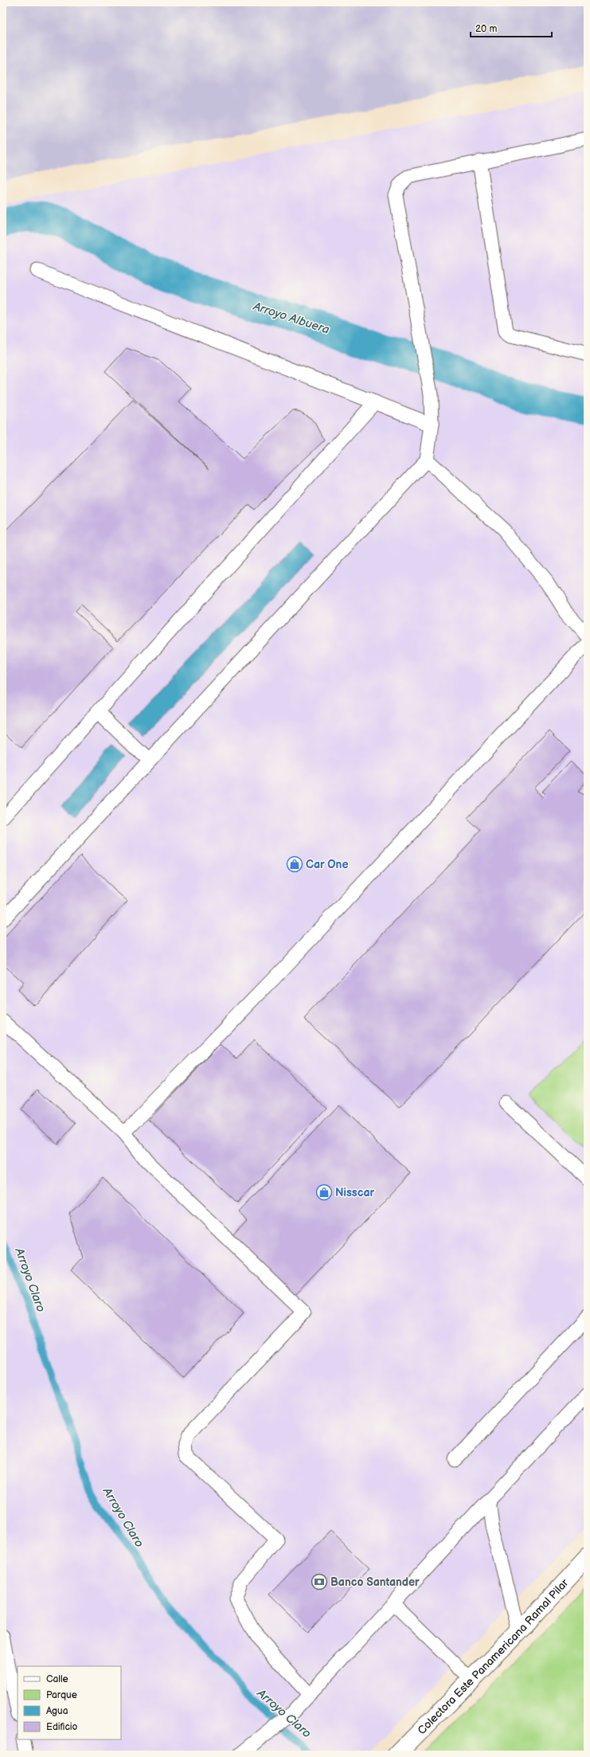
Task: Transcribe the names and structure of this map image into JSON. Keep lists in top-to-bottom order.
{
  "streets": {
    "street": ["Colectora Este Panamericana Ramal Pilar"]
  },
  "water": ["Arroyo Albuera", "Arroyo Claro"],
  "places": {
    "shop": ["Car One", "Nisscar"],
    "bank": ["Banco Santander"]
  },
  "legend": [
    "Calle",
    "Parque",
    "Agua",
    "Edificio"
  ],
  "scale_bar": "20 m"
}
